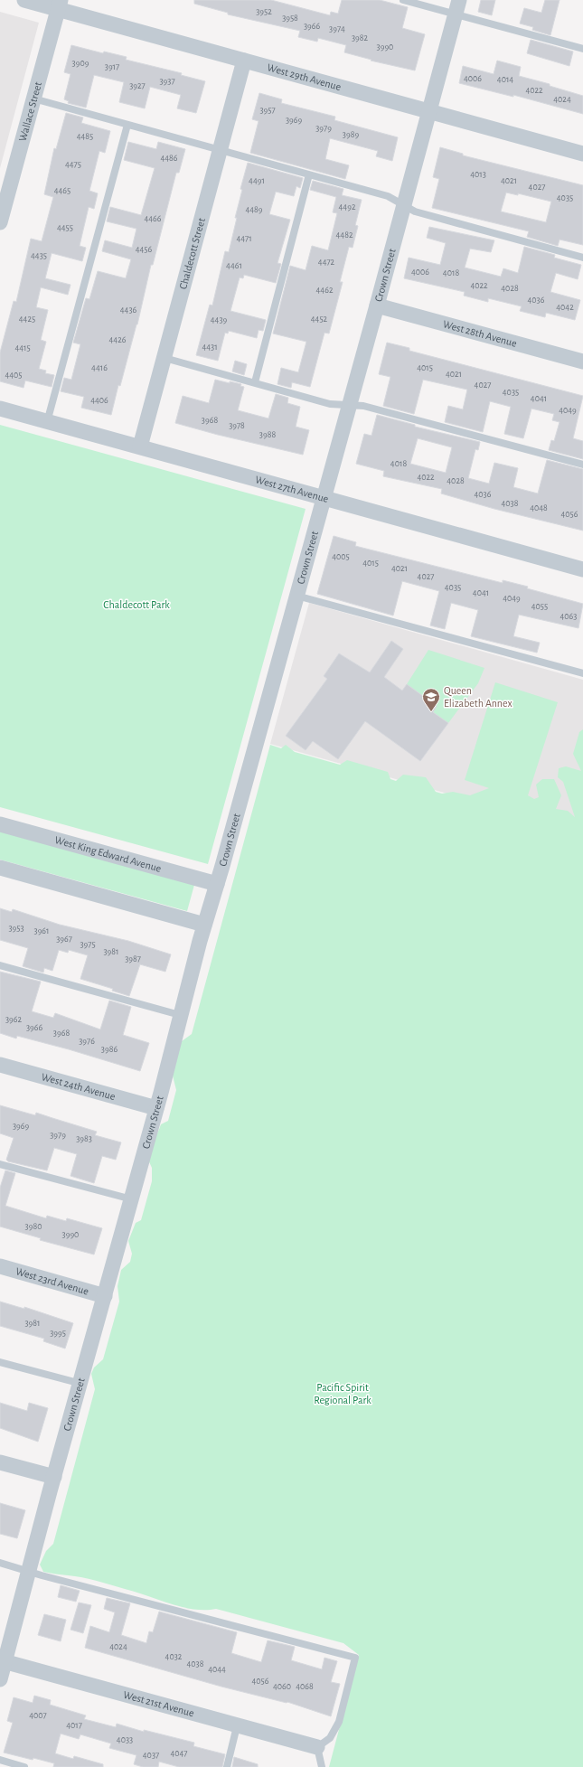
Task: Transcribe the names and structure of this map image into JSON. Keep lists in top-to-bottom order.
{
  "streets": {
    "street": [
      "West 29th Avenue",
      "Wallace Street",
      "Chaldecott Street",
      "Crown Street",
      "West 28th Avenue",
      "West 27th Avenue",
      "West King Edward Avenue",
      "West 24th Avenue",
      "West 23rd Avenue",
      "West 21st Avenue"
    ]
  },
  "crossings": [
    ["West 29th Avenue", "Wallace Street"],
    ["West 29th Avenue", "Chaldecott Street"],
    ["West 29th Avenue", "Crown Street"],
    ["Chaldecott Street", "West 27th Avenue"],
    ["Crown Street", "West 28th Avenue"],
    ["Crown Street", "West 27th Avenue"],
    ["Crown Street", "West King Edward Avenue"],
    ["Crown Street", "West 24th Avenue"],
    ["Crown Street", "West 23rd Avenue"],
    ["Crown Street", "West 21st Avenue"]
  ],
  "parks": ["Chaldecott Park", "Pacific Spirit Regional Park"],
  "places": {
    "school or university": ["Queen Elizabeth Annex"]
  },
  "house_numbers": [
    "3952",
    "3958",
    "3966",
    "3974",
    "3982",
    "3990",
    "3909",
    "3917",
    "4006",
    "4014",
    "3937",
    "3927",
    "4022",
    "4024",
    "3957",
    "3969",
    "3979",
    "3989",
    "4485",
    "4486",
    "4475",
    "4013",
    "4491",
    "4021",
    "4027",
    "4465",
    "4035",
    "4492",
    "4489",
    "4466",
    "4455",
    "4482",
    "4471",
    "4456",
    "4435",
    "4472",
    "4461",
    "4006",
    "4018",
    "4022",
    "4028",
    "4462",
    "4036",
    "4042",
    "4436",
    "4425",
    "4452",
    "4439",
    "4426",
    "4431",
    "4415",
    "4416",
    "4015",
    "4021",
    "4405",
    "4027",
    "4035",
    "4041",
    "4406",
    "4049",
    "3968",
    "3978",
    "3988",
    "4018",
    "4022",
    "4028",
    "4036",
    "4038",
    "4048",
    "4056",
    "4005",
    "4015",
    "4021",
    "4027",
    "4035",
    "4041",
    "4049",
    "4055",
    "4063",
    "3953",
    "3961",
    "3967",
    "3975",
    "3981",
    "3987",
    "3962",
    "3966",
    "3968",
    "3976",
    "3986",
    "3969",
    "3979",
    "3983",
    "3980",
    "3990",
    "3981",
    "3995",
    "4024",
    "4032",
    "4038",
    "4044",
    "4056",
    "4060",
    "4068",
    "4007",
    "4017",
    "4033",
    "4047",
    "4037"
  ]
}
